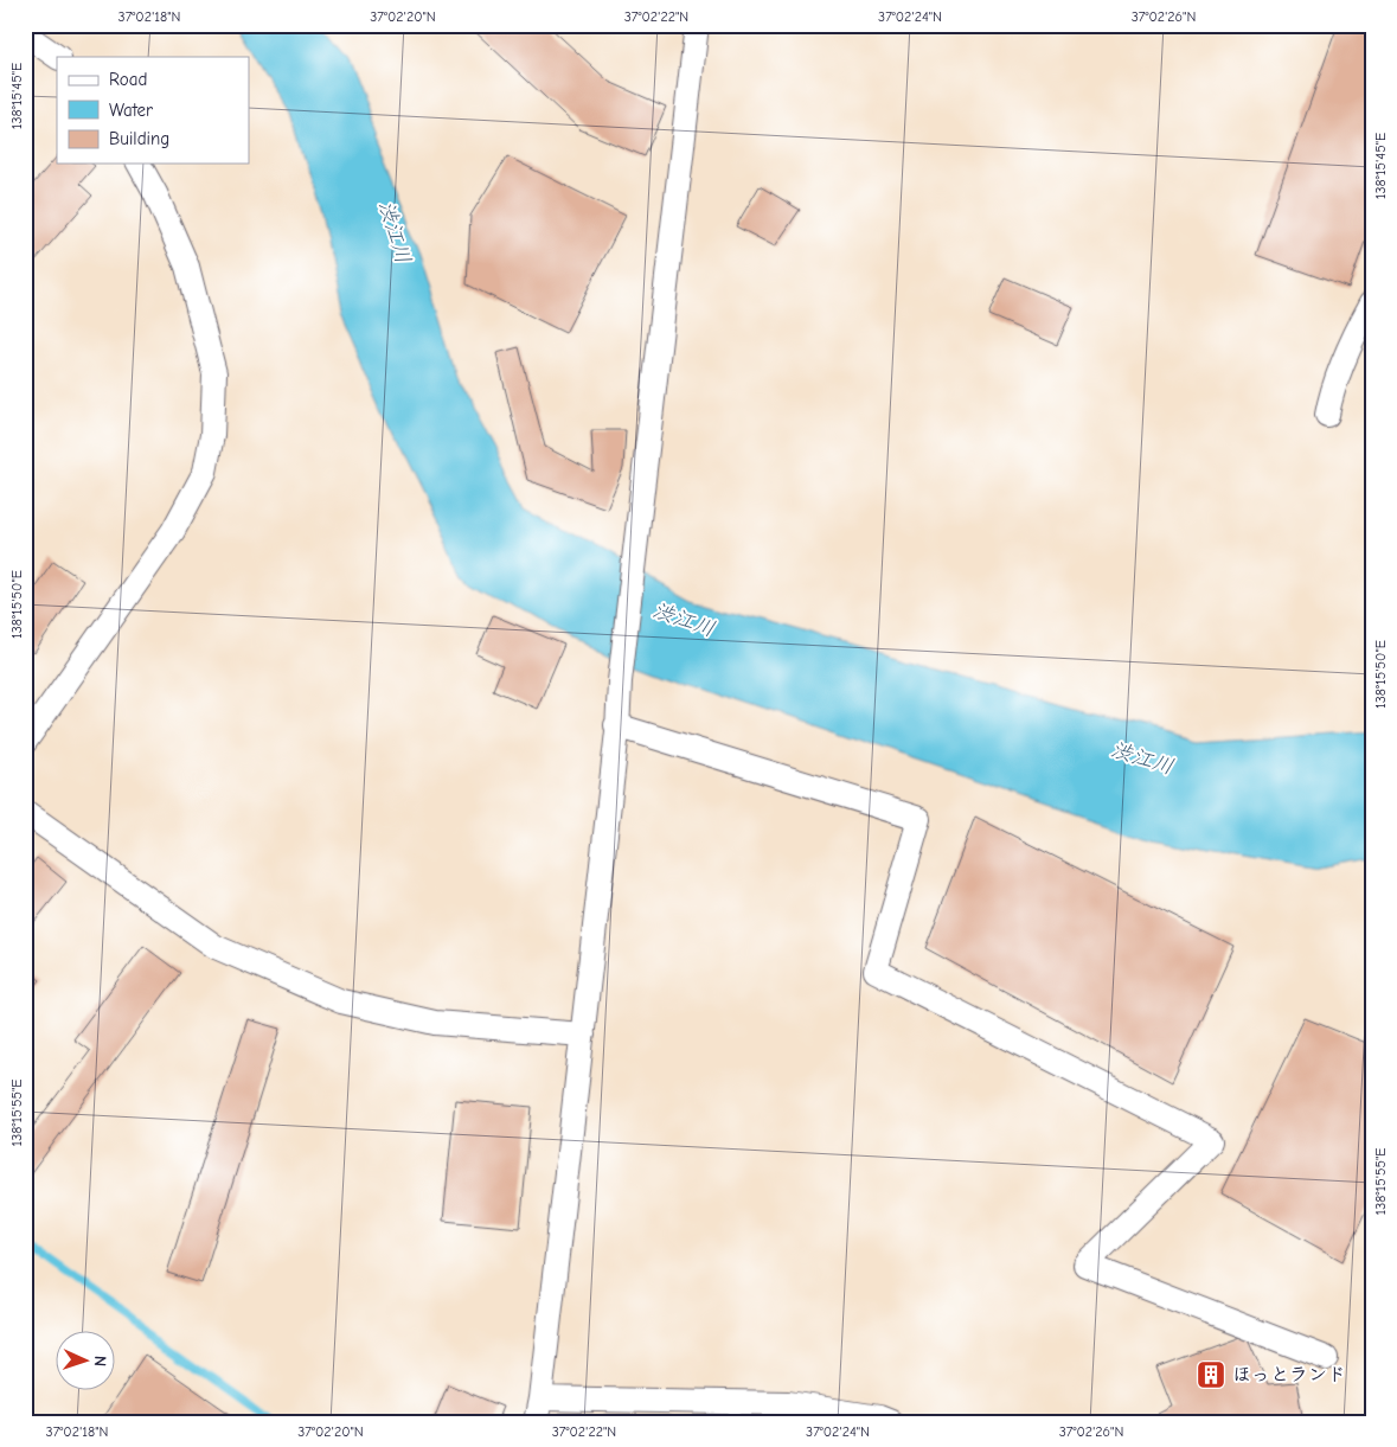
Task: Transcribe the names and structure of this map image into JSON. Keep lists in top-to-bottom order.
{
  "water": ["渋江川"],
  "places": {
    "building": ["ほっとランド"]
  },
  "legend": ["Road", "Water", "Building"],
  "north": "right",
  "coordinates": [
    "37°02'18\"N",
    "37°02'20\"N",
    "37°02'22\"N",
    "37°02'24\"N",
    "37°02'26\"N",
    "138°15'45\"E",
    "138°15'50\"E",
    "138°15'55\"E"
  ]
}
